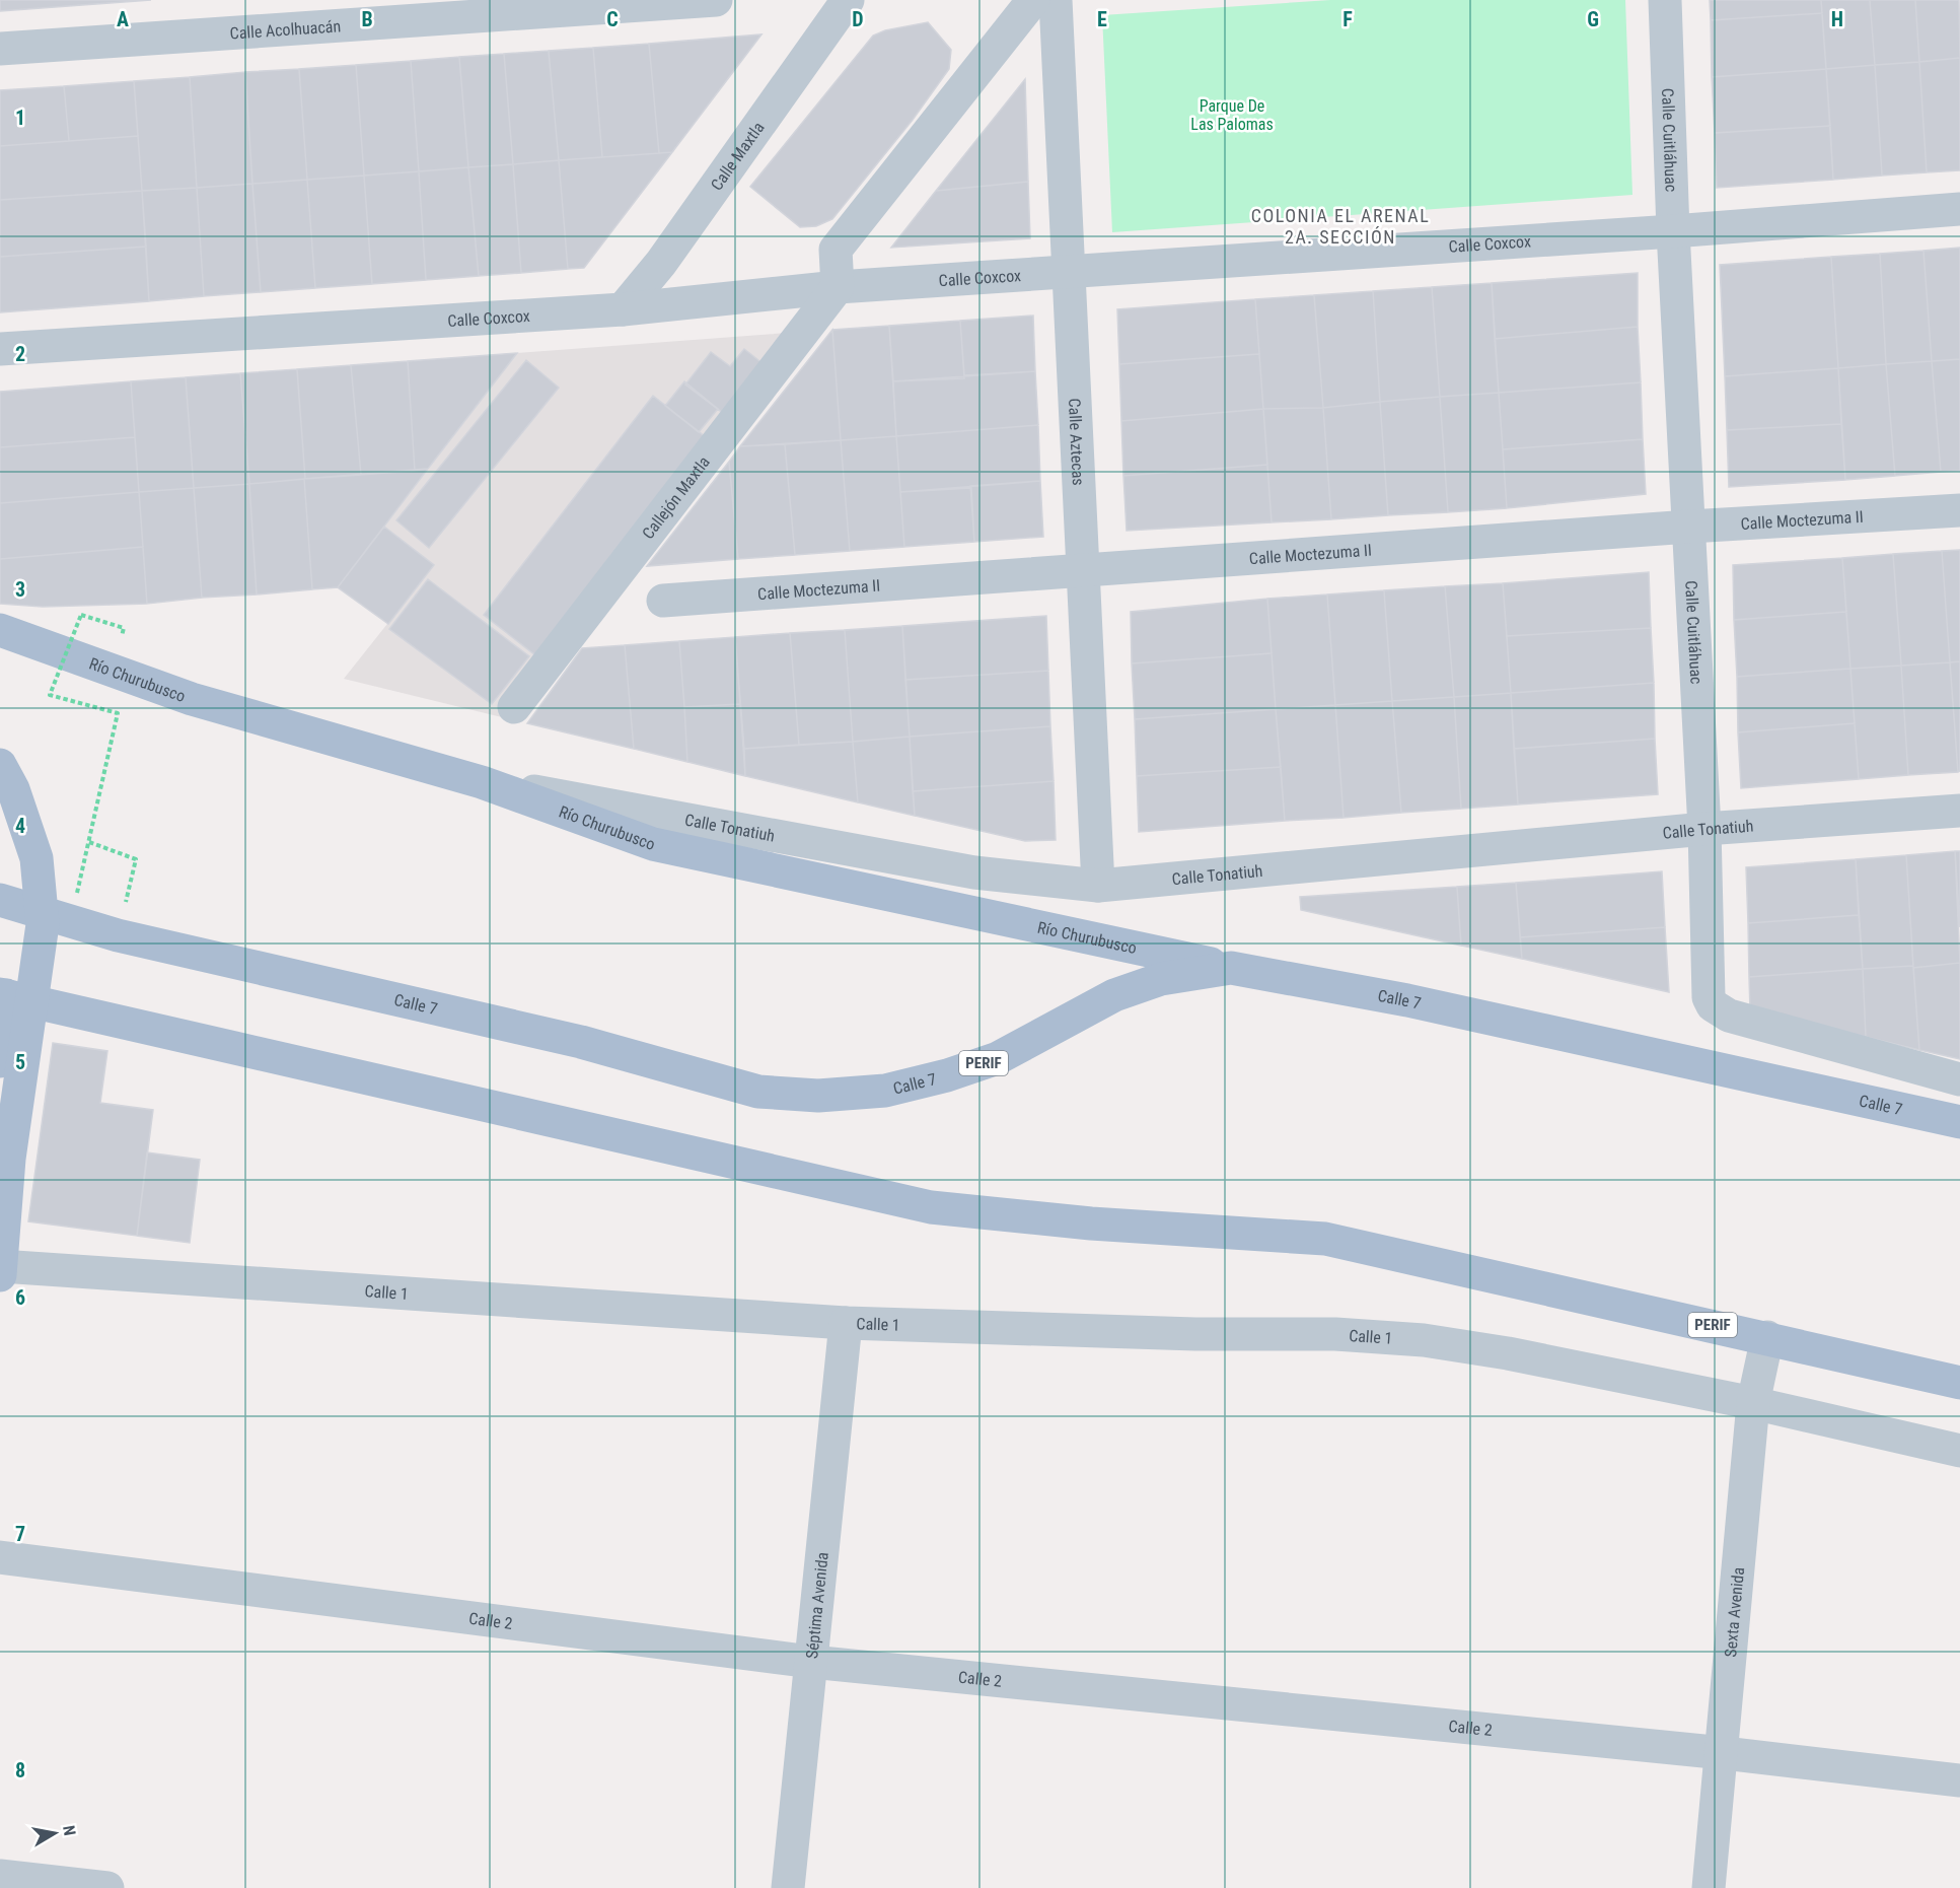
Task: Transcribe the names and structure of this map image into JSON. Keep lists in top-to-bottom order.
{
  "streets": {
    "main road": ["Río Churubusco", "Calle 7", "PERIF"],
    "street": [
      "Calle Acolhuacán",
      "Calle Cuitláhuac",
      "Calle Maxtla",
      "Calle Coxcox",
      "Calle Aztecas",
      "Callejón Maxtla",
      "Calle Moctezuma II",
      "Calle Tonatiuh",
      "Calle 1",
      "Séptima Avenida",
      "Sexta Avenida",
      "Calle 2"
    ]
  },
  "crossings": [
    ["Calle Cuitláhuac", "Calle Coxcox"],
    ["Calle Cuitláhuac", "Calle Moctezuma II"],
    ["Calle Cuitláhuac", "Calle Tonatiuh"],
    ["Calle Maxtla", "Calle Coxcox"],
    ["Calle Coxcox", "Calle Aztecas"],
    ["Calle Coxcox", "Callejón Maxtla"],
    ["Calle Aztecas", "Calle Moctezuma II"],
    ["Calle Aztecas", "Calle Tonatiuh"],
    ["Río Churubusco", "Calle Tonatiuh"],
    ["Río Churubusco", "Calle 7"],
    ["PERIF", "Sexta Avenida"],
    ["Calle 1", "Séptima Avenida"],
    ["Calle 1", "Sexta Avenida"],
    ["Séptima Avenida", "Calle 2"],
    ["Sexta Avenida", "Calle 2"]
  ],
  "districts": ["COLONIA EL ARENAL 2A. SECCIÓN"],
  "parks": ["Parque De Las Palomas"],
  "north": "right",
  "grid": {
    "columns": [
      "A",
      "B",
      "C",
      "D",
      "E",
      "F",
      "G",
      "H"
    ],
    "rows": [
      "1",
      "2",
      "3",
      "4",
      "5",
      "6",
      "7",
      "8"
    ]
  }
}
